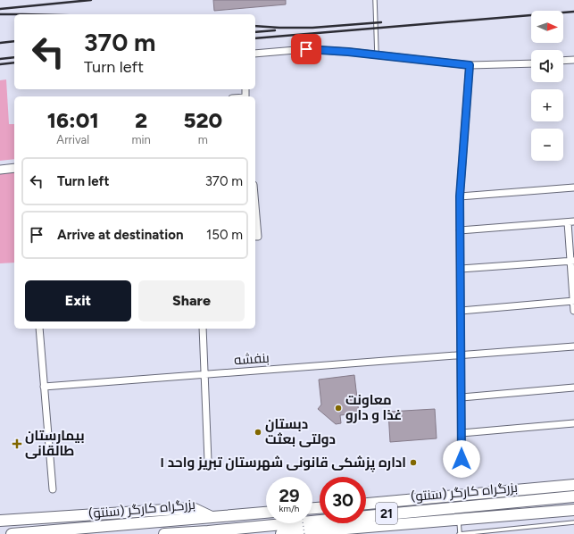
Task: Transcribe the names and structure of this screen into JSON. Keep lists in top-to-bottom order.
{
  "streets": {
    "highway": ["بزرگراه کارگر (سنتو)", "21"],
    "street": ["بنفشه"]
  },
  "crossings": [
    ["بزرگراه کارگر (سنتو)", "21"]
  ],
  "places": {
    "other": ["معاونت غذا و دارو", "دبستان دولتی بعثت", "اداره پزشکی قانونی شهرستان تبریز واحد ۱"],
    "health": ["بیمارستان طالقانی"]
  },
  "north": "right",
  "page": {
    "map_buttons": ["+", "−"],
    "turn": ["370 m", "Turn left"],
    "eta": [
      "16:01",
      "Arrival",
      "2",
      "min",
      "520",
      "m"
    ],
    "list": [
      {
        "name": "Turn left",
        "value": "370 m"
      },
      {
        "name": "Arrive at destination",
        "value": "150 m"
      }
    ],
    "buttons": ["Exit", "Share"],
    "speed": "29 km/h",
    "limit": "30"
  }
}
